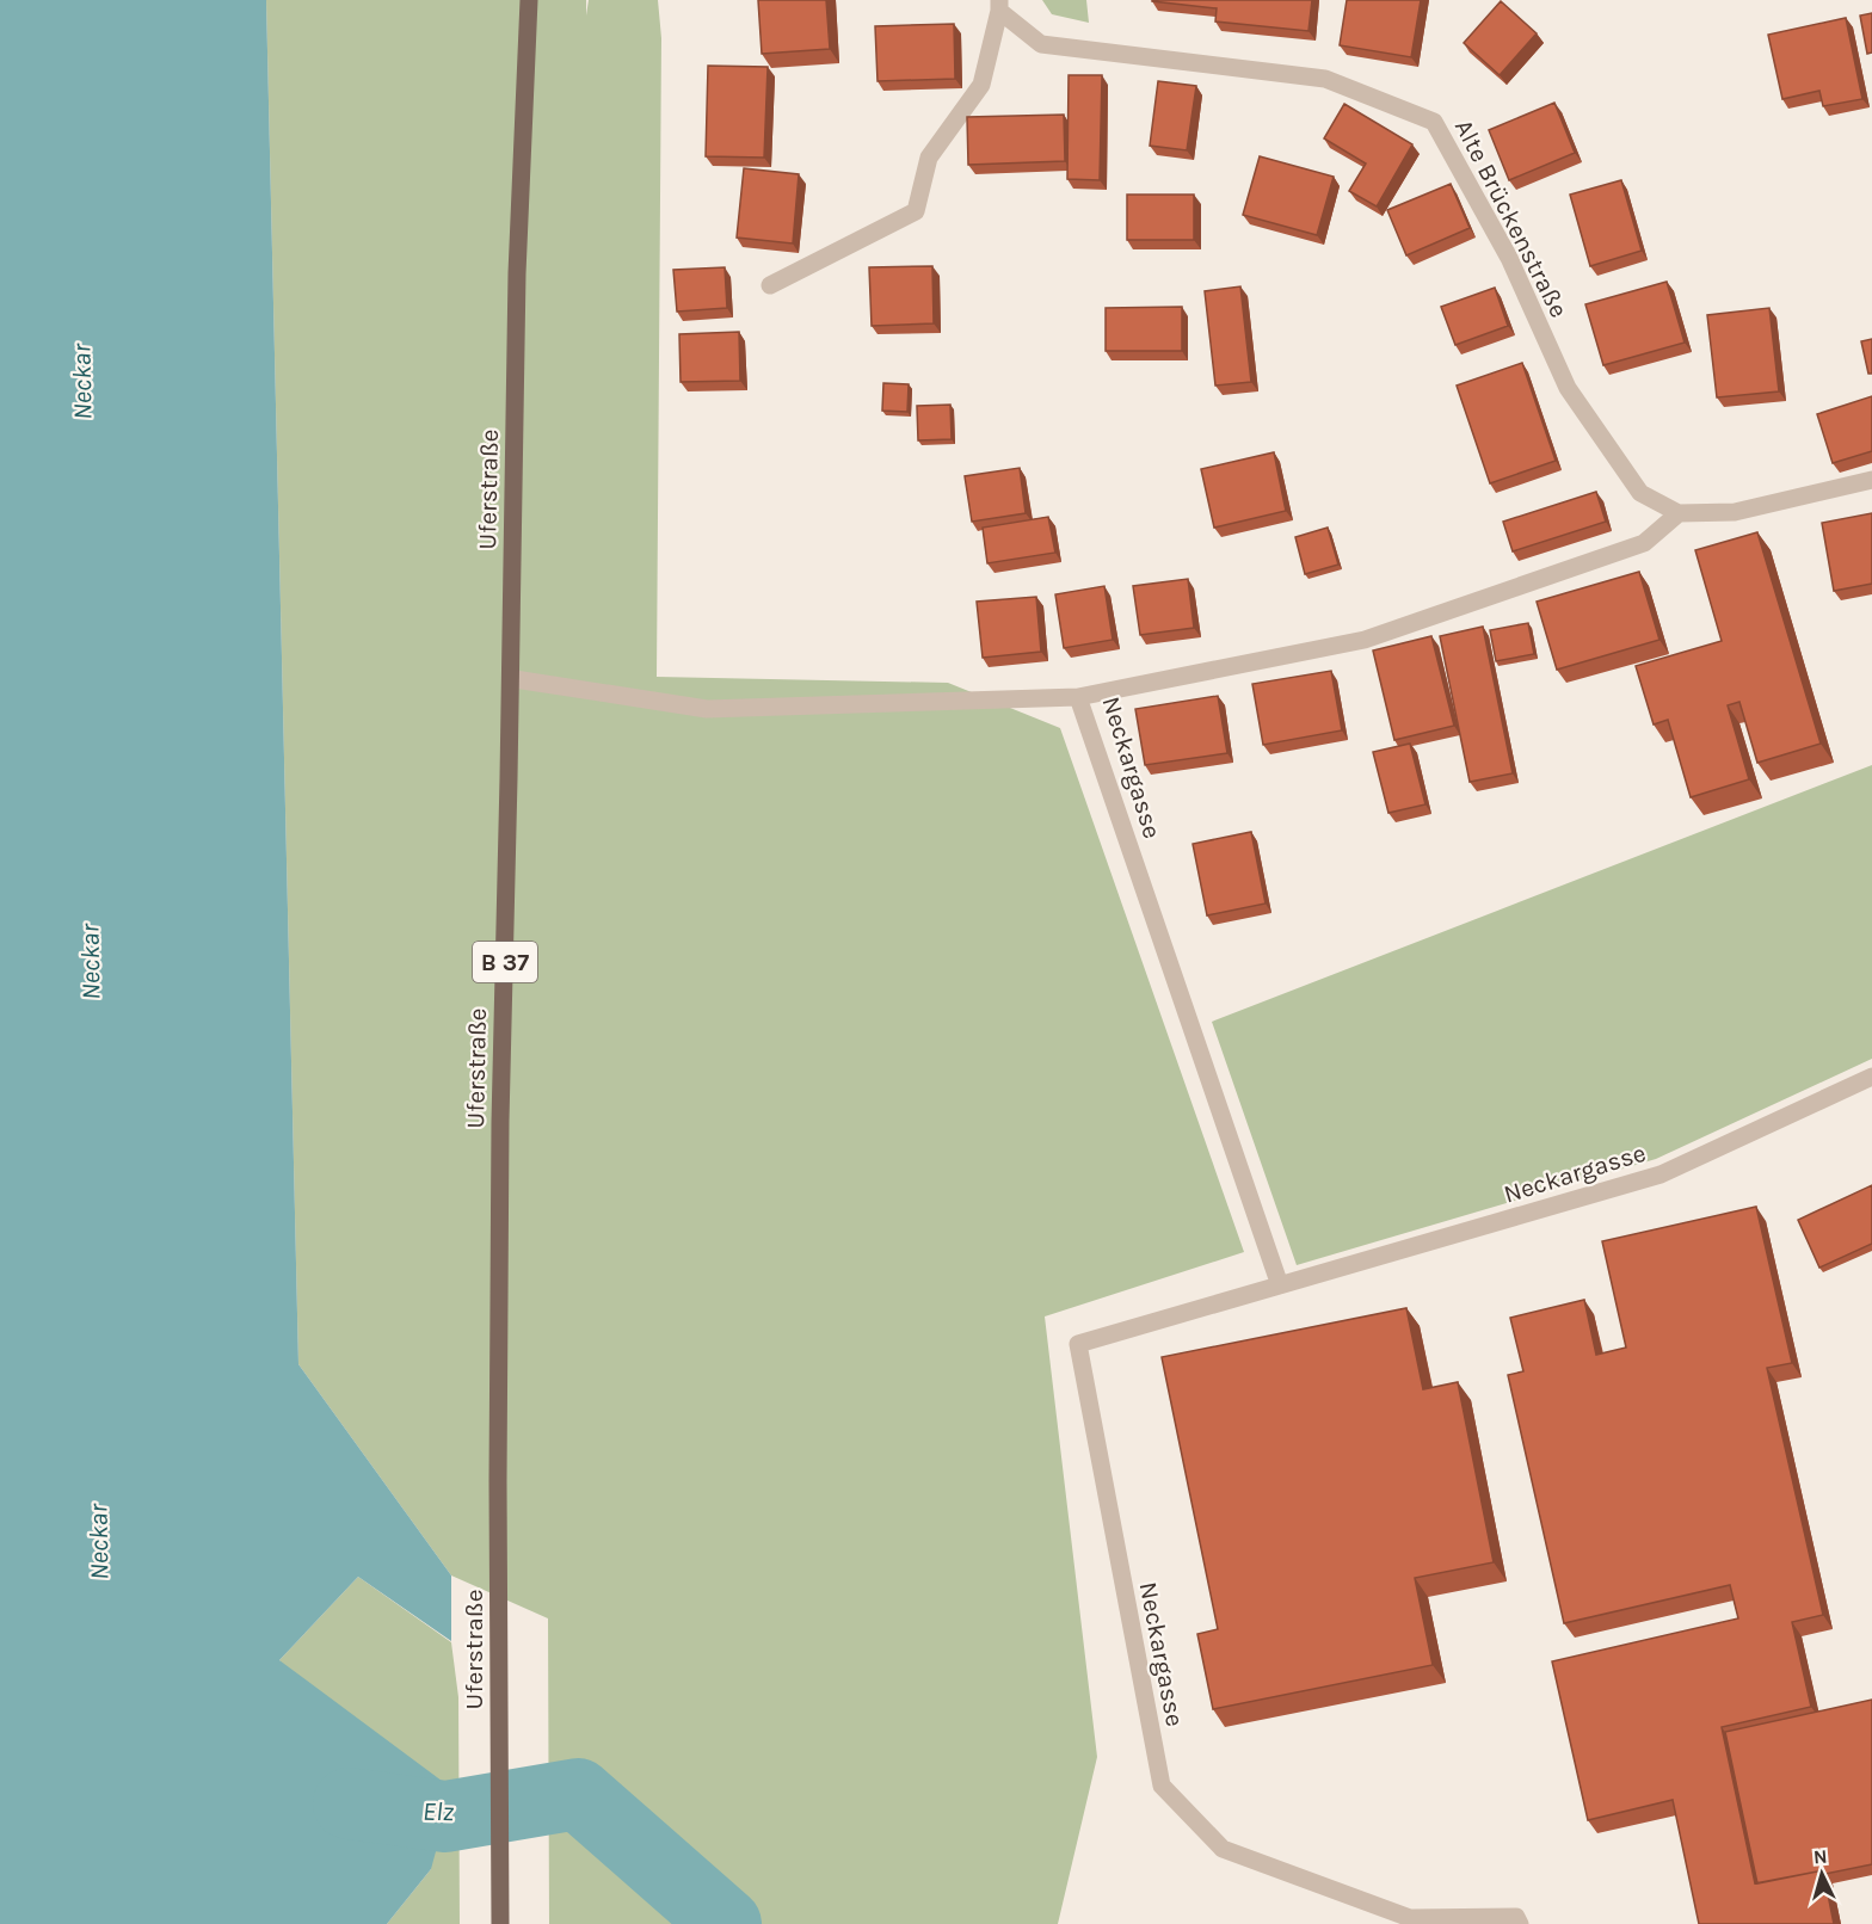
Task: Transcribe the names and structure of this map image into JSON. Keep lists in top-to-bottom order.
{
  "streets": {
    "main road": ["Uferstraße", "B 37"],
    "street": ["Alte Brückenstraße", "Neckargasse"]
  },
  "crossings": [
    ["Alte Brückenstraße", "Neckargasse"]
  ],
  "water": ["Neckar", "Elz"],
  "north": "top"
}
